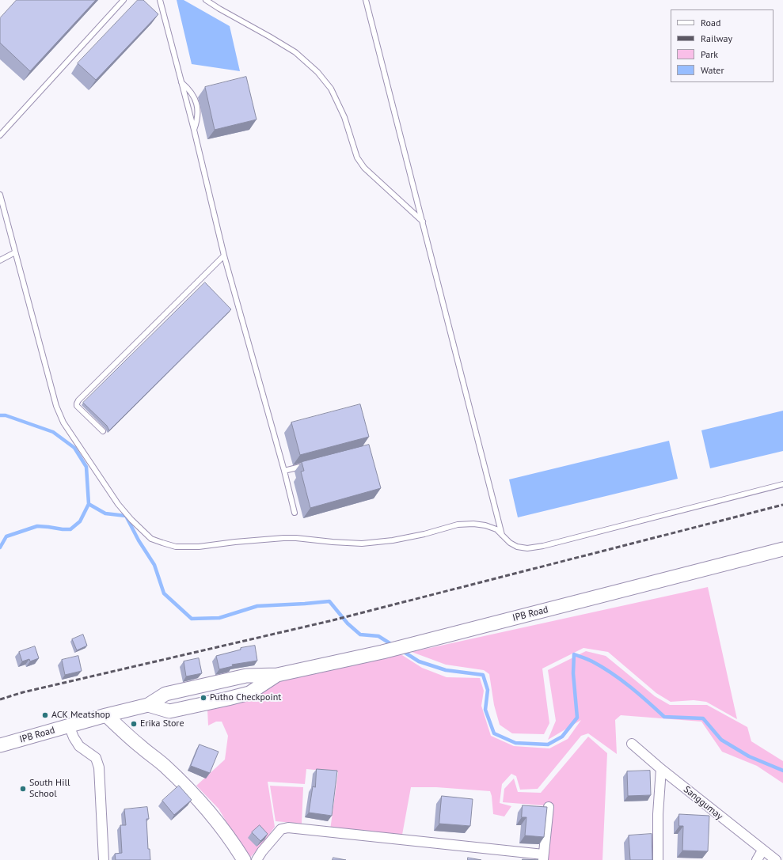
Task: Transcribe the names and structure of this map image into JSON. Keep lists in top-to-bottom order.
{
  "streets": {
    "street": ["IPB Road", "Sanggumay"]
  },
  "places": [
    "Putho Checkpoint",
    "ACK Meatshop",
    "Erika Store",
    "South Hill School"
  ],
  "legend": [
    "Road",
    "Railway",
    "Park",
    "Water"
  ]
}
